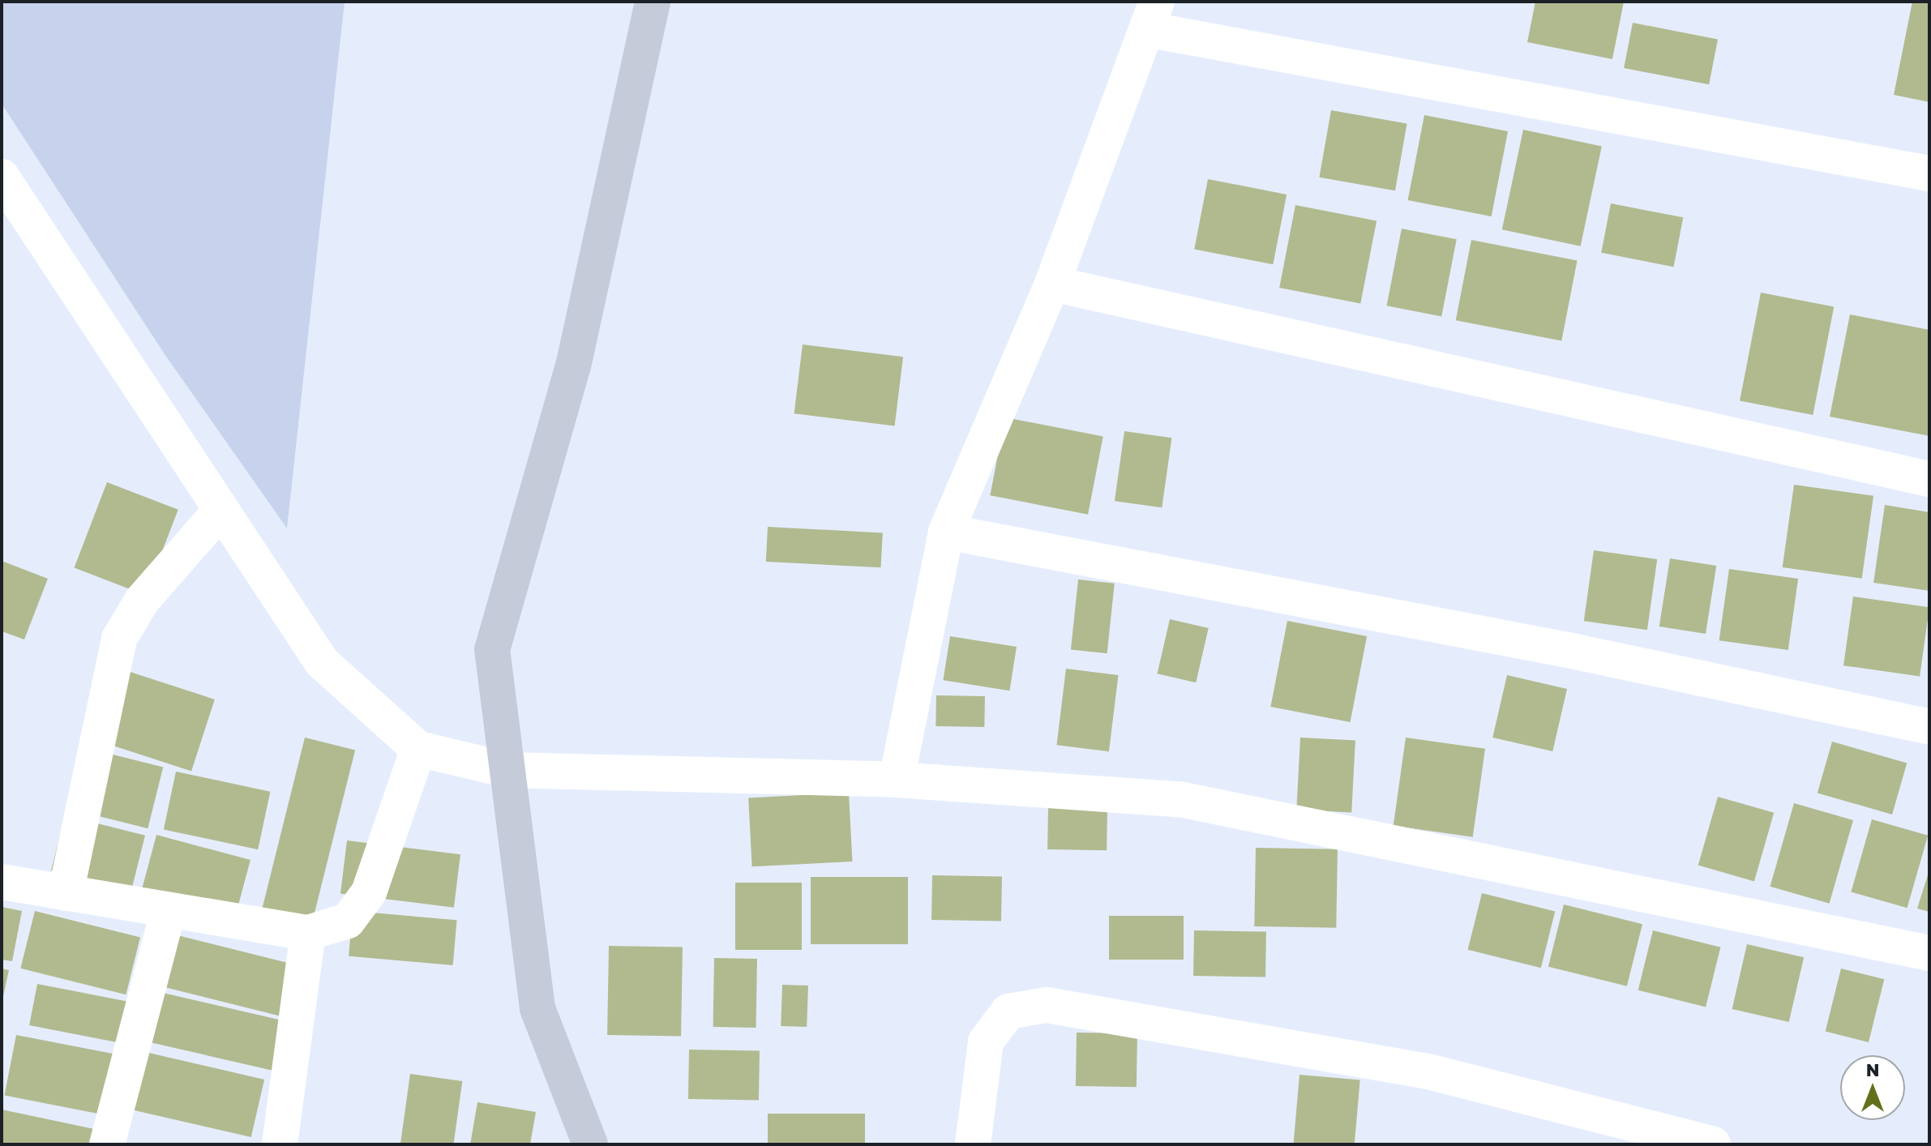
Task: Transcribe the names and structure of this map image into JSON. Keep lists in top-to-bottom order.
{
  "north": "top"
}
